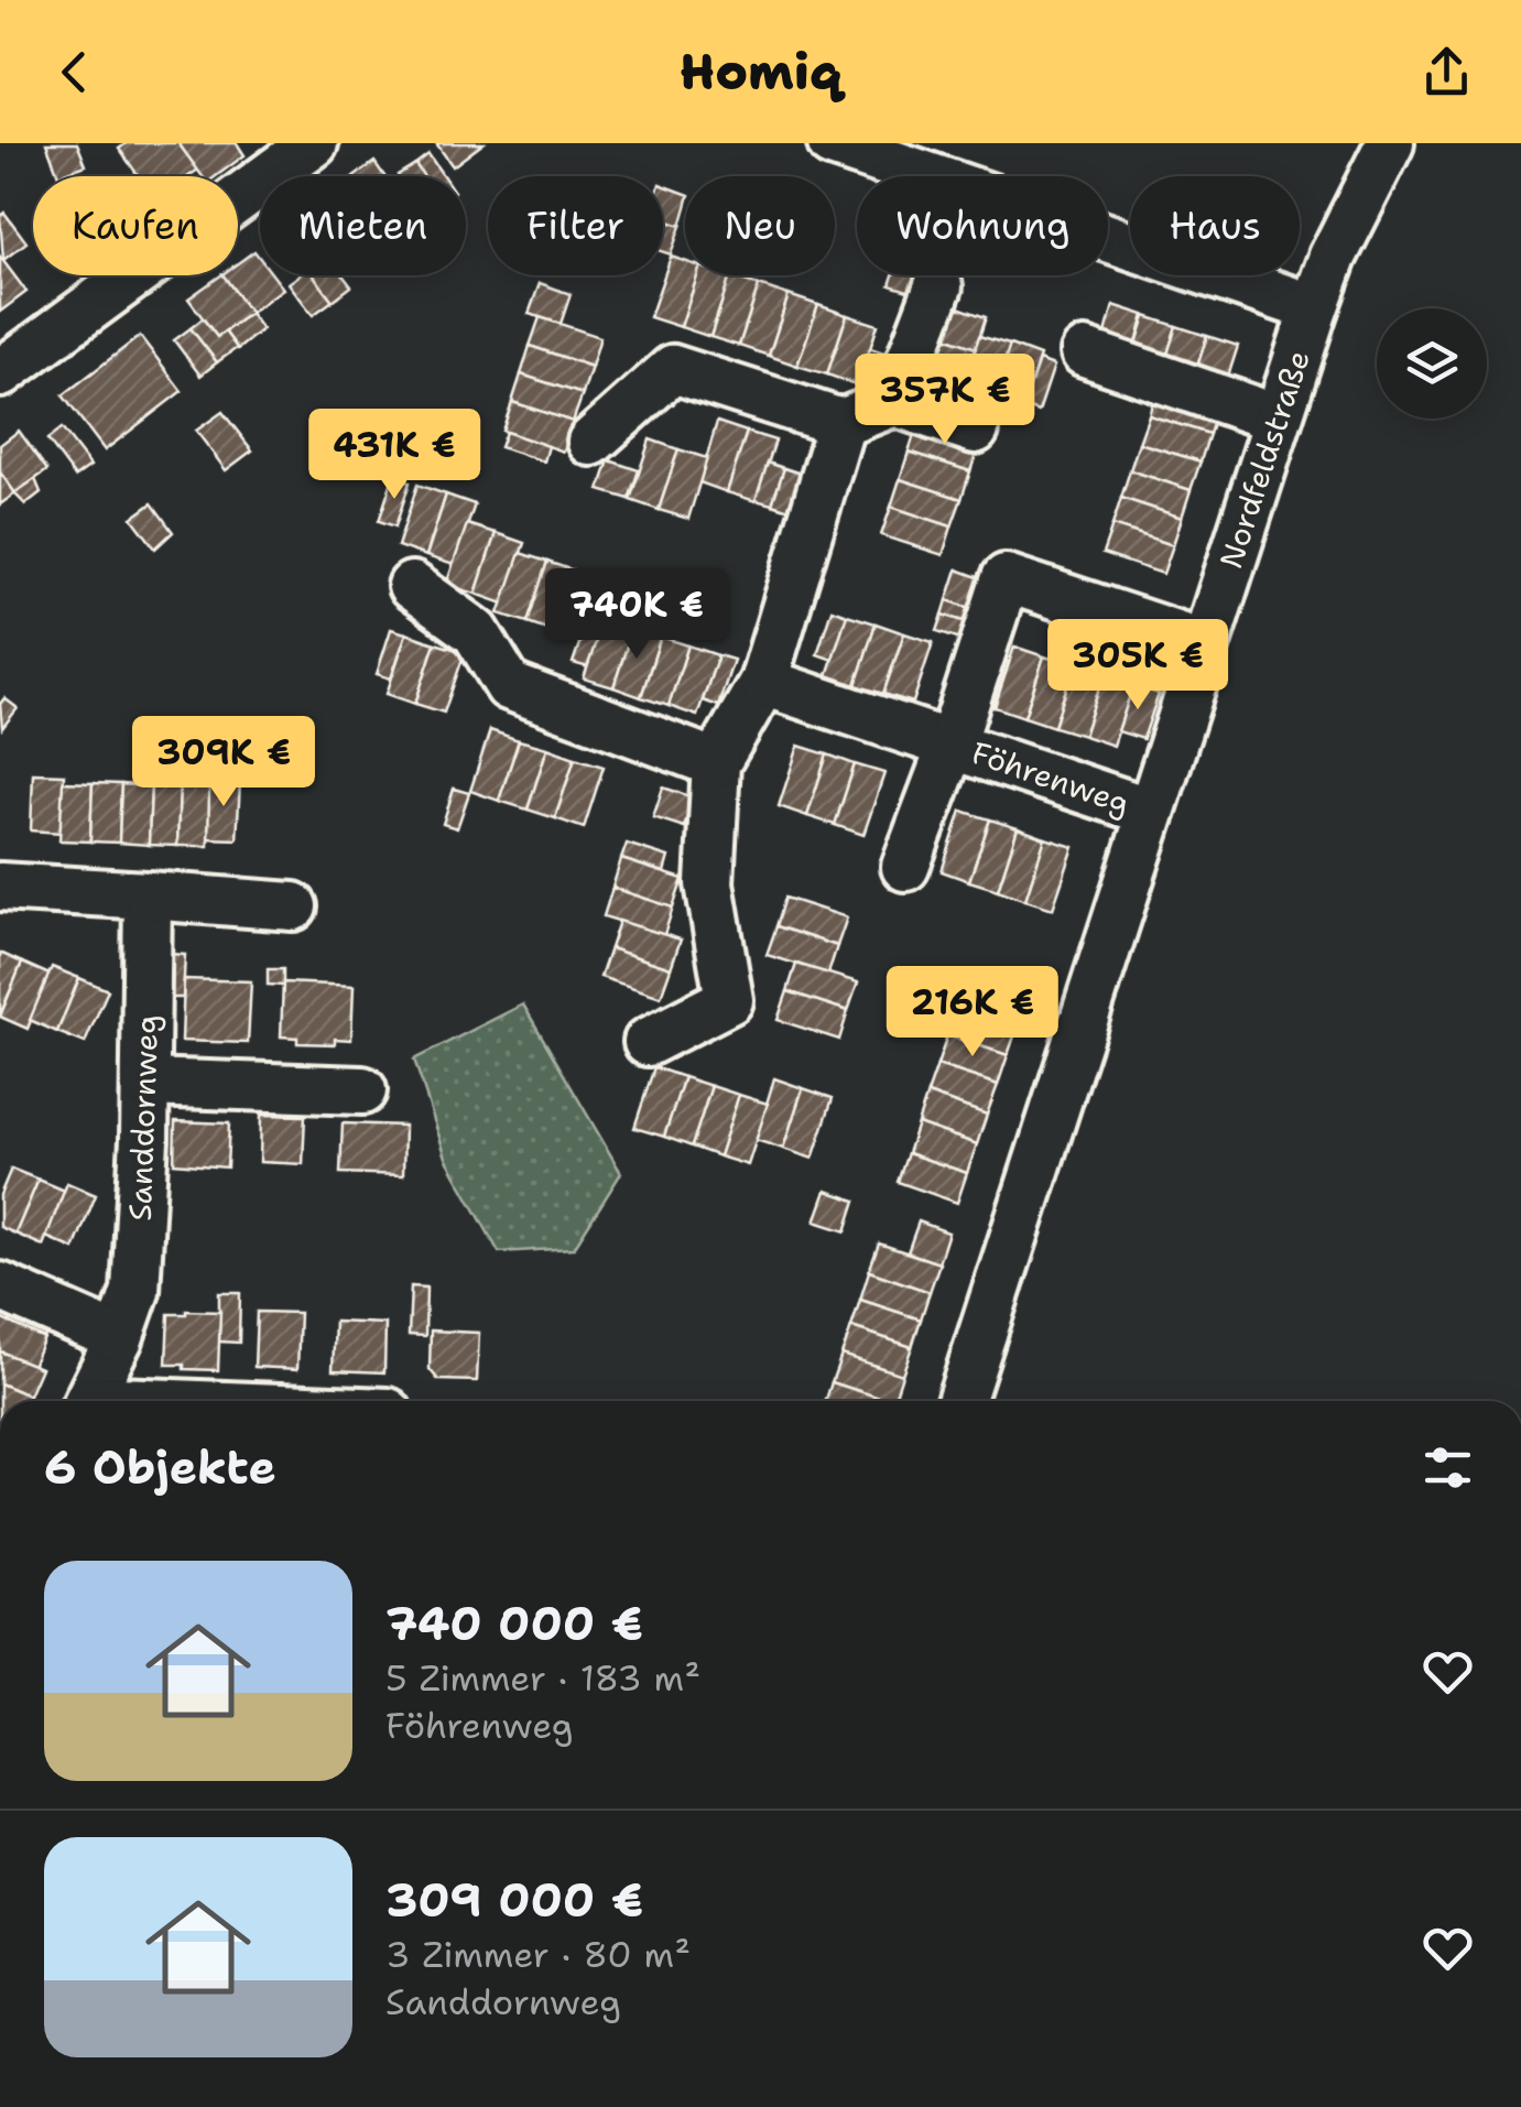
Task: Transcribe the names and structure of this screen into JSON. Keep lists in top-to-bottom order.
{
  "streets": {
    "street": ["Nordfeldstraße", "Föhrenweg", "Sanddornweg"]
  },
  "crossings": [
    ["Nordfeldstraße", "Föhrenweg"]
  ],
  "page": {
    "header": "Homiq",
    "chip": [
      "Kaufen",
      "Mieten",
      "Filter",
      "Neu",
      "Wohnung",
      "Haus"
    ],
    "price": [
      "357K €",
      "431K €",
      "740K €",
      "305K €",
      "309K €",
      "216K €"
    ],
    "heading": "6 Objekte",
    "list": [
      {
        "name": "740 000 €",
        "note": "5 Zimmer · 183 m² · Föhrenweg"
      },
      {
        "name": "309 000 €",
        "note": "3 Zimmer · 80 m² · Sanddornweg"
      }
    ]
  }
}
